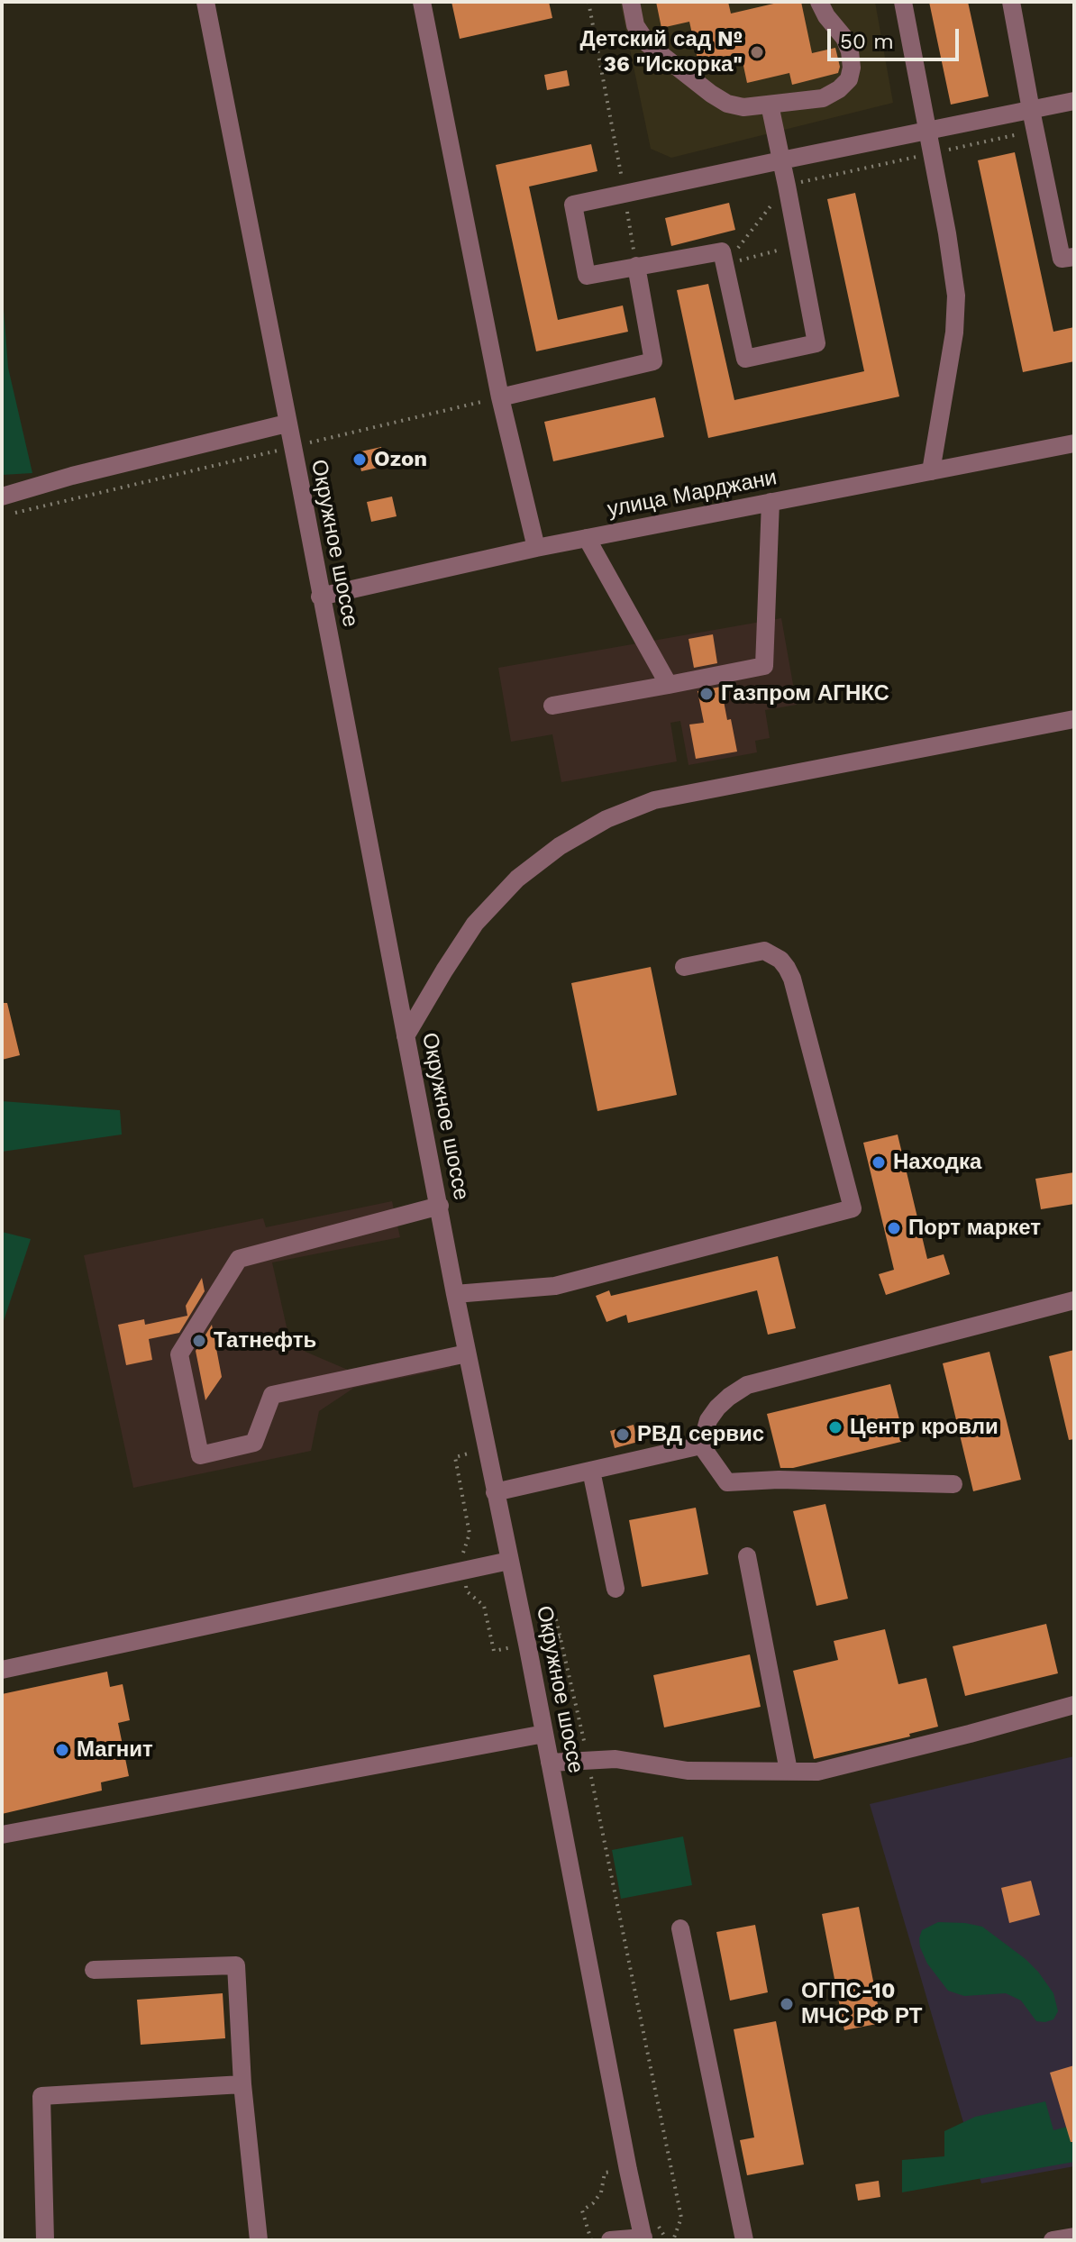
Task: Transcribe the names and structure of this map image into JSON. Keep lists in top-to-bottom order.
{
  "streets": {
    "street": ["улица Марджани", "Окружное шоссе"]
  },
  "crossings": [
    ["улица Марджани", "Окружное шоссе"]
  ],
  "places": [
    "Детский сад № 36 \"Искорка\"",
    "Ozon",
    "Газпром АГНКС",
    "Находка",
    "Порт маркет",
    "Татнефть",
    "Центр кровли",
    "РВД сервис",
    "Магнит",
    "ОГПС-10 МЧС РФ РТ"
  ],
  "scale_bar": "50 m"
}
